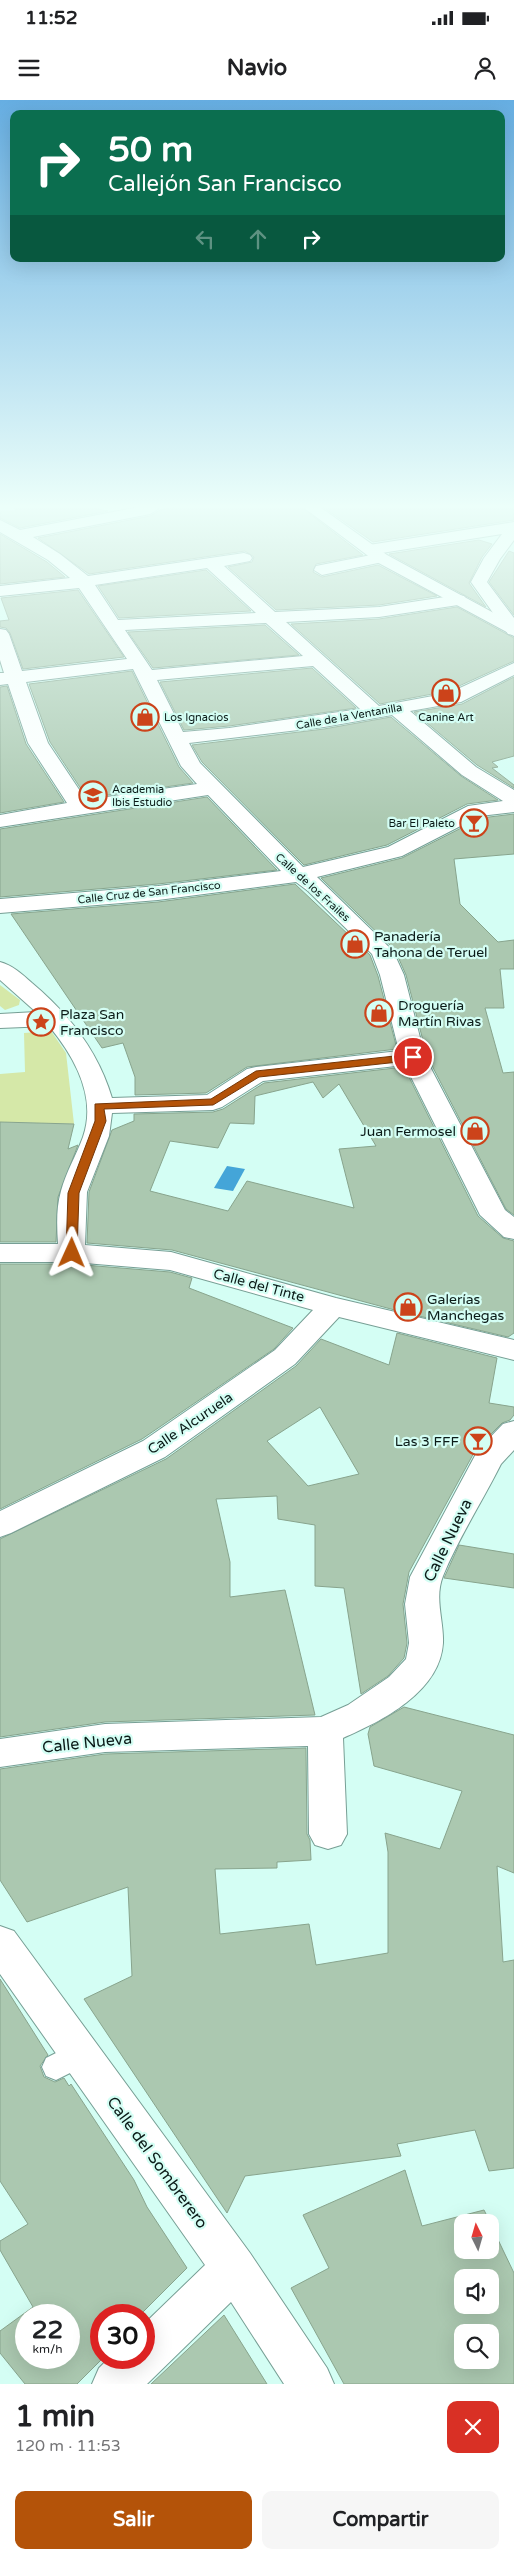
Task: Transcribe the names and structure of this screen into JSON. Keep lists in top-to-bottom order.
{
  "streets": {
    "street": [
      "Calle de la Ventanilla",
      "Calle de los Frailes",
      "Calle Cruz de San Francisco",
      "Calle del Tinte",
      "Calle Alcuruela",
      "Calle Nueva",
      "Calle del Sombrerero"
    ]
  },
  "crossings": [
    ["Calle de la Ventanilla", "Calle de los Frailes"],
    ["Calle de los Frailes", "Calle Cruz de San Francisco"],
    ["Calle del Tinte", "Calle Alcuruela"]
  ],
  "places": {
    "shop": [
      "Canine Art",
      "Los Ignacios",
      "Panadería Tahona de Teruel",
      "Droguería Martín Rivas",
      "Juan Fermosel",
      "Galerías Manchegas"
    ],
    "school or university": ["Academia Ibis Estudio"],
    "bar": ["Bar El Paleto", "Las 3 FFF"],
    "place": ["Plaza San Francisco"]
  },
  "north": "top",
  "page": {
    "status": "11:52",
    "header": "Navio",
    "turn": ["50 m", "Callejón San Francisco"],
    "speed": "22 km/h",
    "limit": "30",
    "heading": ["1 min", "120 m · 11:53"],
    "buttons": ["Salir", "Compartir"]
  }
}
